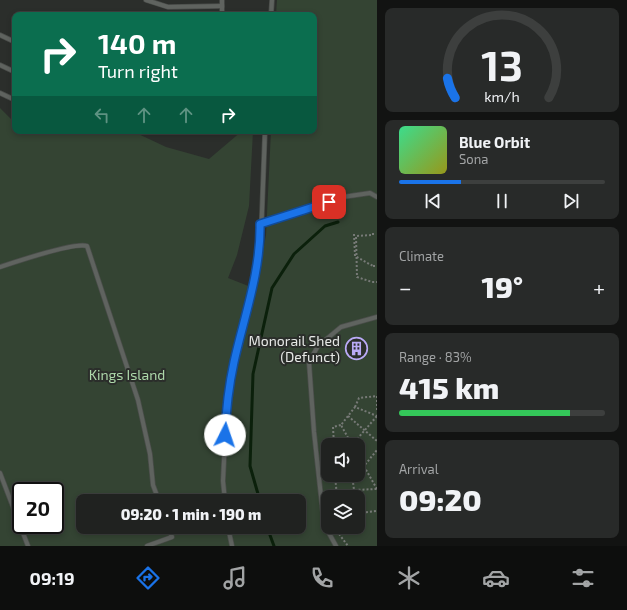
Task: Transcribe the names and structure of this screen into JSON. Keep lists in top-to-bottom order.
{
  "parks": ["Kings Island"],
  "places": {
    "building": ["Monorail Shed (Defunct)"]
  },
  "page": {
    "turn": ["140 m", "Turn right"],
    "song": ["Blue Orbit", "Sona"],
    "tile": [
      "Climate",
      ["Range · 83%", "415 km"],
      ["Arrival", "09:20"]
    ],
    "heat": ["−", "19°", "+"],
    "limit": "20",
    "trip": "09:20 · 1 min · 190 m",
    "tabs": "09:19",
    "gauge": ["13", "km/h"]
  }
}
